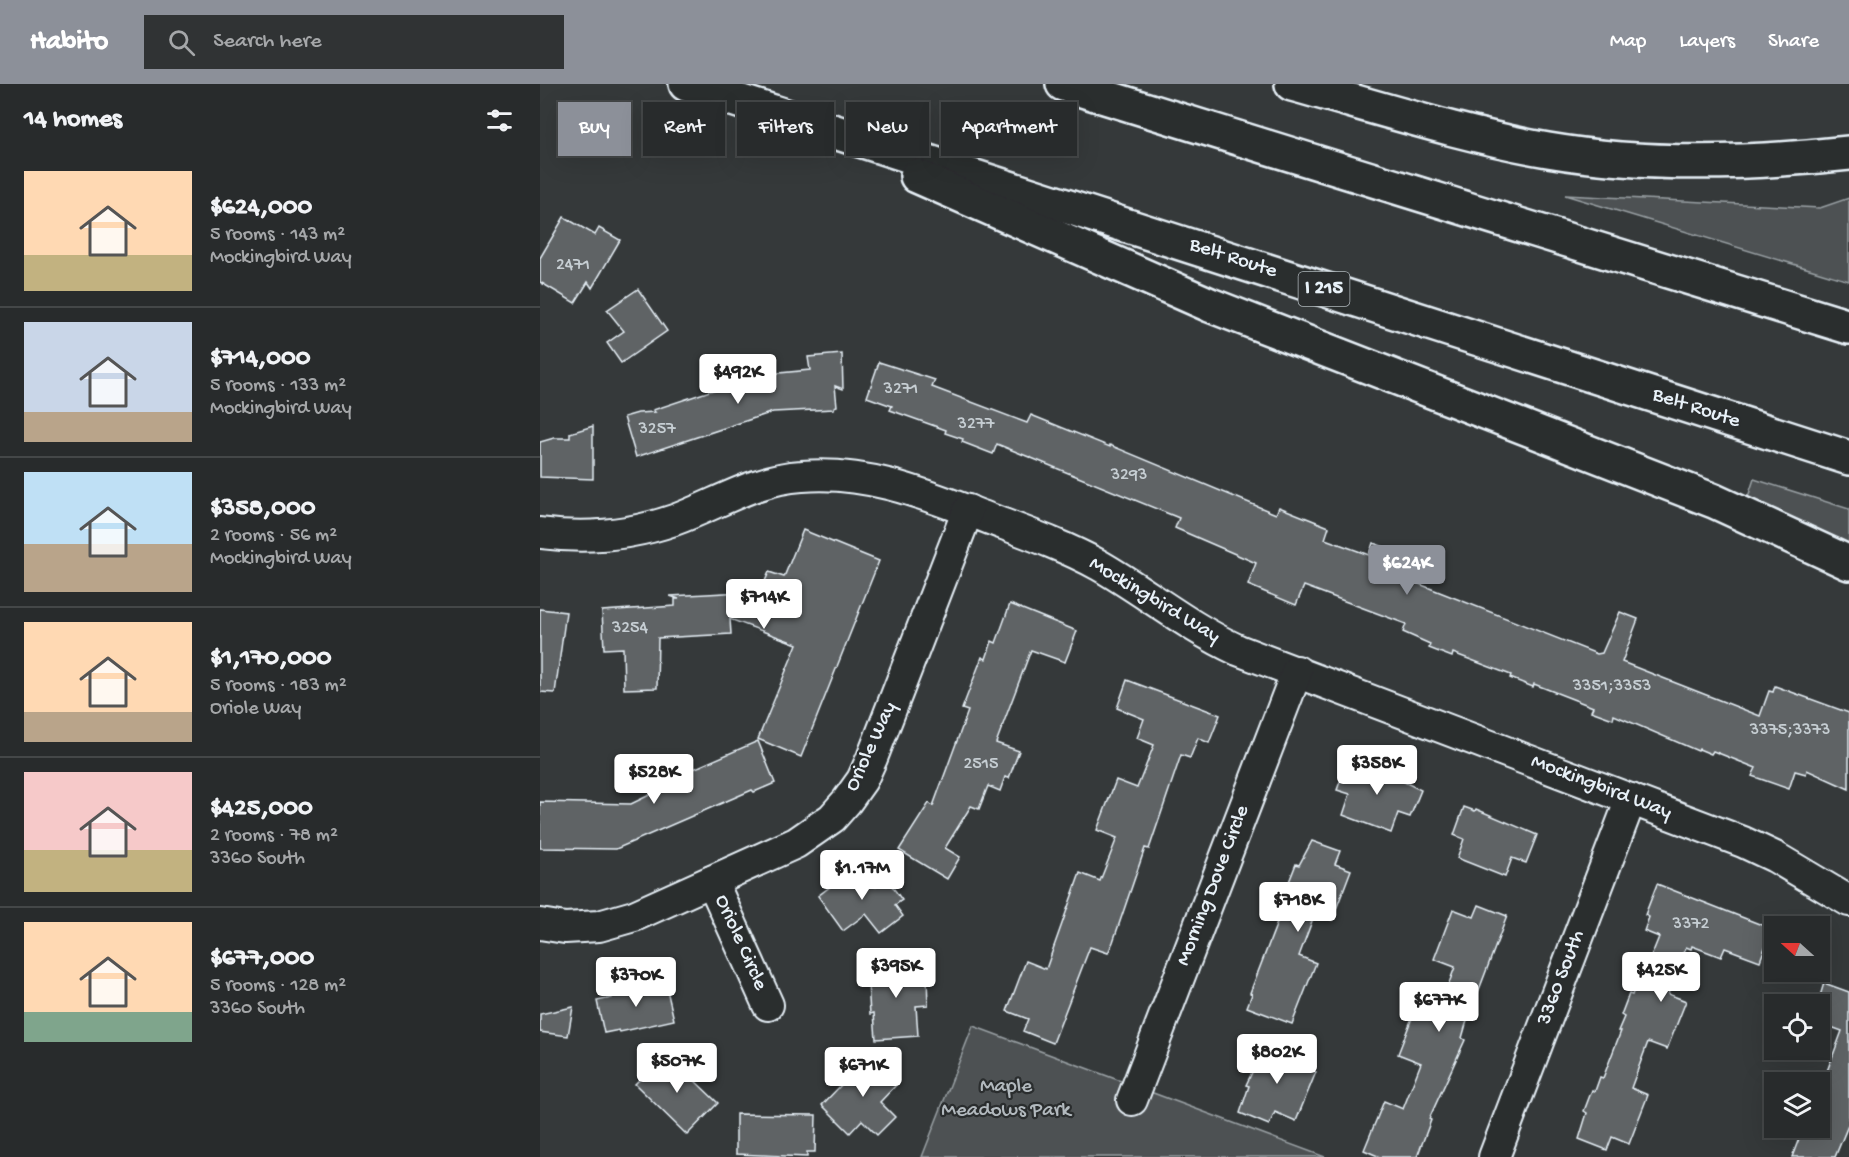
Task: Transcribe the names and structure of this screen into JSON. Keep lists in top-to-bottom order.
{
  "streets": {
    "highway": ["Belt Route", "I 215"],
    "street": [
      "Mockingbird Way",
      "Oriole Way",
      "Morning Dove Circle",
      "Oriole Circle",
      "3360 South"
    ]
  },
  "crossings": [
    ["Mockingbird Way", "Oriole Way"],
    ["Mockingbird Way", "Morning Dove Circle"],
    ["Mockingbird Way", "3360 South"],
    ["Oriole Way", "Oriole Circle"]
  ],
  "parks": ["Maple Meadows Park"],
  "house_numbers": [
    "2471",
    "3271",
    "3277",
    "3257",
    "3293",
    "3254",
    "3351;3353",
    "3375;3373",
    "2515",
    "3372"
  ],
  "north": "left",
  "page": {
    "header": "Habito",
    "search": "Search here",
    "nav": ["Map", "Layers", "Share"],
    "heading": "14 homes",
    "chip": [
      "Buy",
      "Rent",
      "Filters",
      "New",
      "Apartment"
    ],
    "list": [
      {
        "name": "$624,000",
        "note": "5 rooms · 143 m² · Mockingbird Way"
      },
      {
        "name": "$714,000",
        "note": "5 rooms · 133 m² · Mockingbird Way"
      },
      {
        "name": "$358,000",
        "note": "2 rooms · 56 m² · Mockingbird Way"
      },
      {
        "name": "$1,170,000",
        "note": "5 rooms · 183 m² · Oriole Way"
      },
      {
        "name": "$425,000",
        "note": "2 rooms · 78 m² · 3360 South"
      },
      {
        "name": "$677,000",
        "note": "5 rooms · 128 m² · 3360 South"
      }
    ],
    "price": [
      "$492K",
      "$624K",
      "$714K",
      "$358K",
      "$528K",
      "$1.17M",
      "$718K",
      "$395K",
      "$425K",
      "$370K",
      "$677K",
      "$802K",
      "$507K",
      "$671K"
    ]
  }
}
